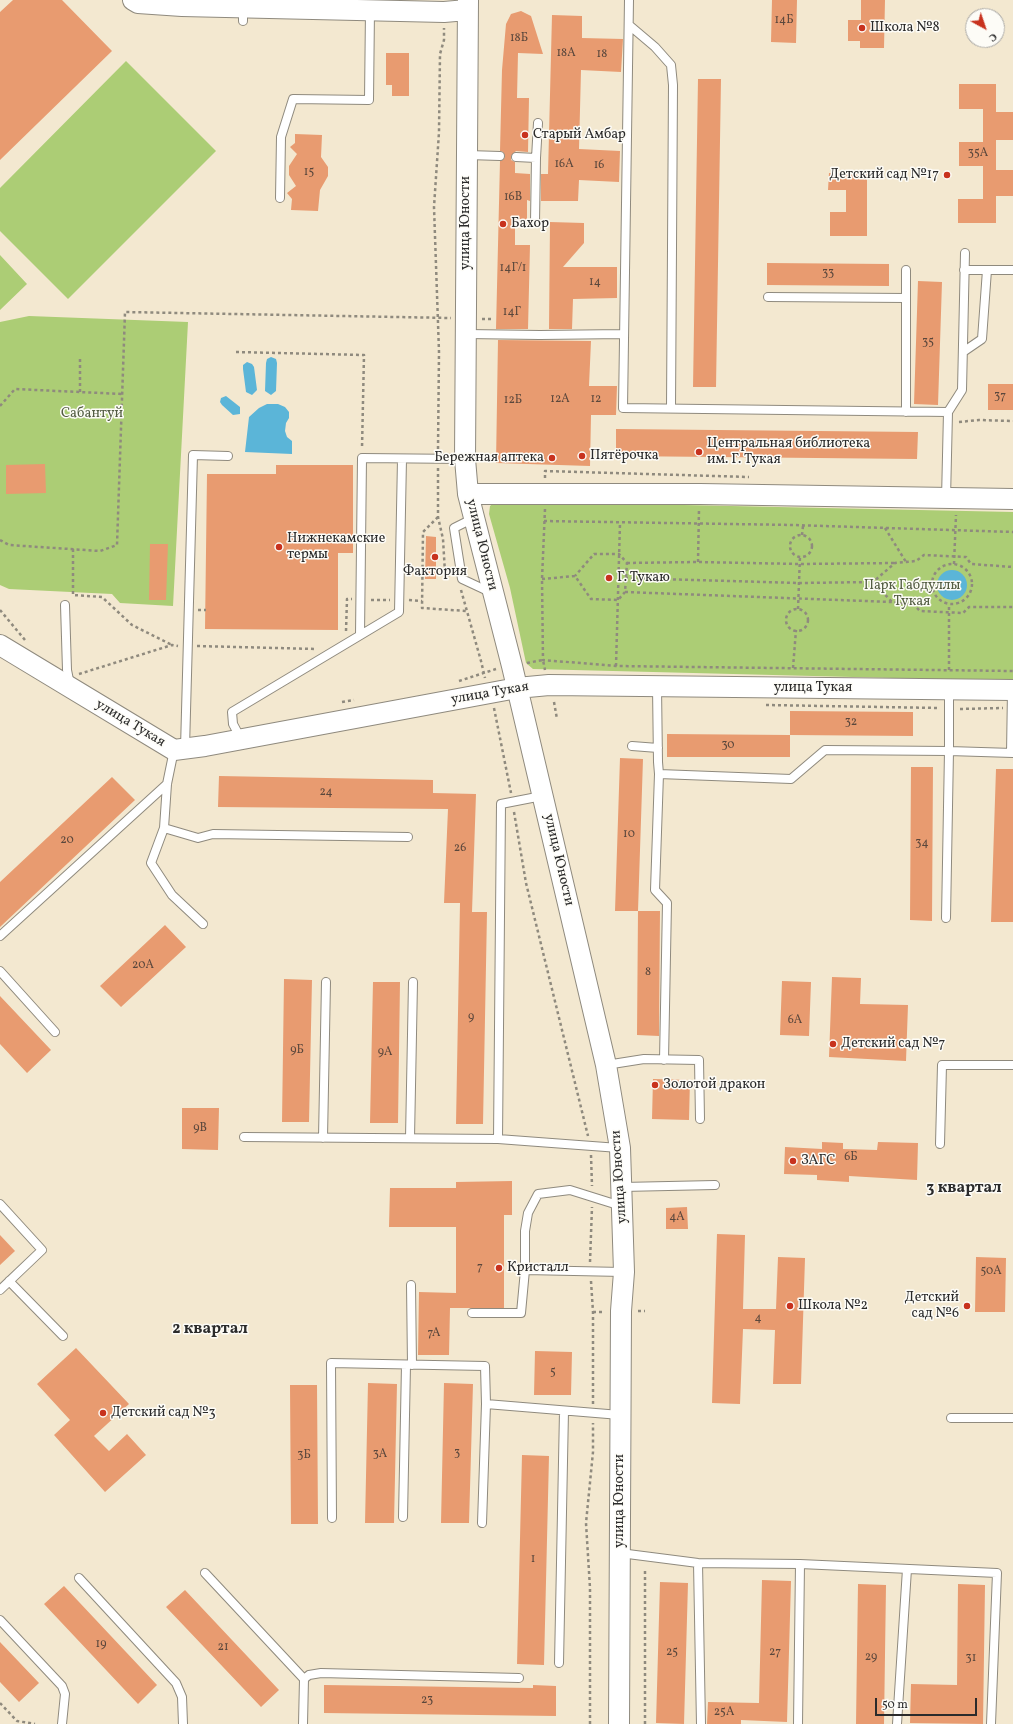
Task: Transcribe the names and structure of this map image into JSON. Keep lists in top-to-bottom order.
{
  "streets": {
    "street": ["улица Юности", "улица Тукая"]
  },
  "crossings": [
    ["улица Юности", "улица Тукая"]
  ],
  "districts": ["3 квартал", "2 квартал"],
  "parks": ["Сабантуй", "Парк Габдуллы Тукая"],
  "places": [
    "Школа №8",
    "Старый Амбар",
    "Детский сад №17",
    "Бахор",
    "Центральная библиотека им. Г. Тукая",
    "Пятёрочка",
    "Бережная аптека",
    "Нижнекамские термы",
    "Фактория",
    "Г. Тукаю",
    "Детский сад №7",
    "Золотой дракон",
    "ЗАГС",
    "Кристалл",
    "Школа №2",
    "Детский сад №6",
    "Детский сад №3"
  ],
  "house_numbers": [
    "14Б",
    "18Б",
    "18А",
    "18",
    "35А",
    "16А",
    "16",
    "15",
    "16В",
    "14Г/1",
    "33",
    "14",
    "14Г",
    "35",
    "37",
    "12А",
    "12",
    "12Б",
    "32",
    "30",
    "24",
    "10",
    "20",
    "34",
    "26",
    "20А",
    "8",
    "9",
    "6А",
    "9Б",
    "9А",
    "9В",
    "6Б",
    "4А",
    "7",
    "50А",
    "4",
    "7А",
    "5",
    "3",
    "3А",
    "3Б",
    "1",
    "19",
    "21",
    "25",
    "27",
    "29",
    "31",
    "23",
    "25А"
  ],
  "scale_bar": "50 m",
  "north": "bottom right"
}
